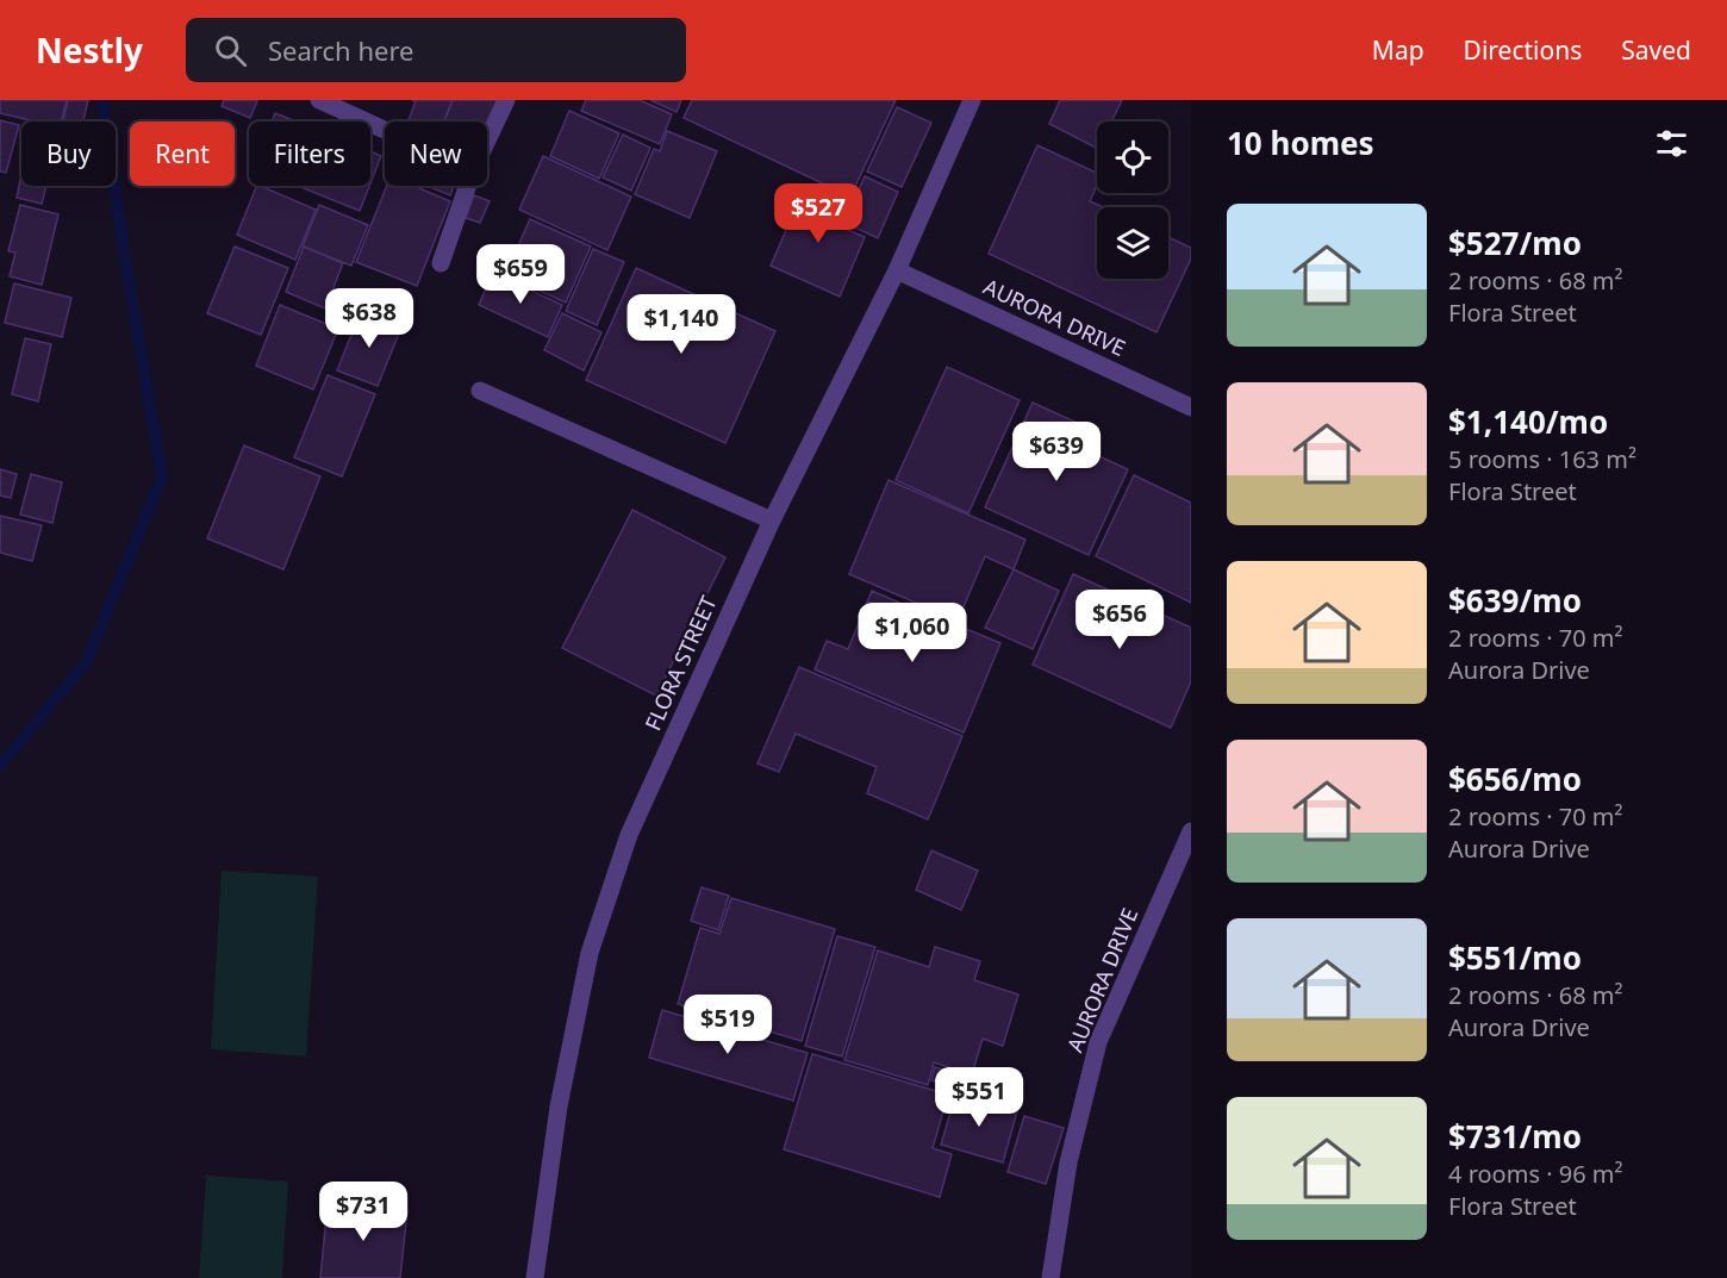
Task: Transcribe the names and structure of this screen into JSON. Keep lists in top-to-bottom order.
{
  "streets": {
    "street": ["AURORA DRIVE", "FLORA STREET"]
  },
  "crossings": [
    ["AURORA DRIVE", "FLORA STREET"]
  ],
  "page": {
    "header": "Nestly",
    "search": "Search here",
    "nav": ["Map", "Directions", "Saved"],
    "heading": "10 homes",
    "chip": [
      "Buy",
      "Rent",
      "Filters",
      "New"
    ],
    "price": [
      "$527",
      "$659",
      "$638",
      "$1,140",
      "$639",
      "$656",
      "$1,060",
      "$519",
      "$551",
      "$731"
    ],
    "list": [
      {
        "name": "$527/mo",
        "note": "2 rooms · 68 m² · Flora Street"
      },
      {
        "name": "$1,140/mo",
        "note": "5 rooms · 163 m² · Flora Street"
      },
      {
        "name": "$639/mo",
        "note": "2 rooms · 70 m² · Aurora Drive"
      },
      {
        "name": "$656/mo",
        "note": "2 rooms · 70 m² · Aurora Drive"
      },
      {
        "name": "$551/mo",
        "note": "2 rooms · 68 m² · Aurora Drive"
      },
      {
        "name": "$731/mo",
        "note": "4 rooms · 96 m² · Flora Street"
      }
    ]
  }
}
